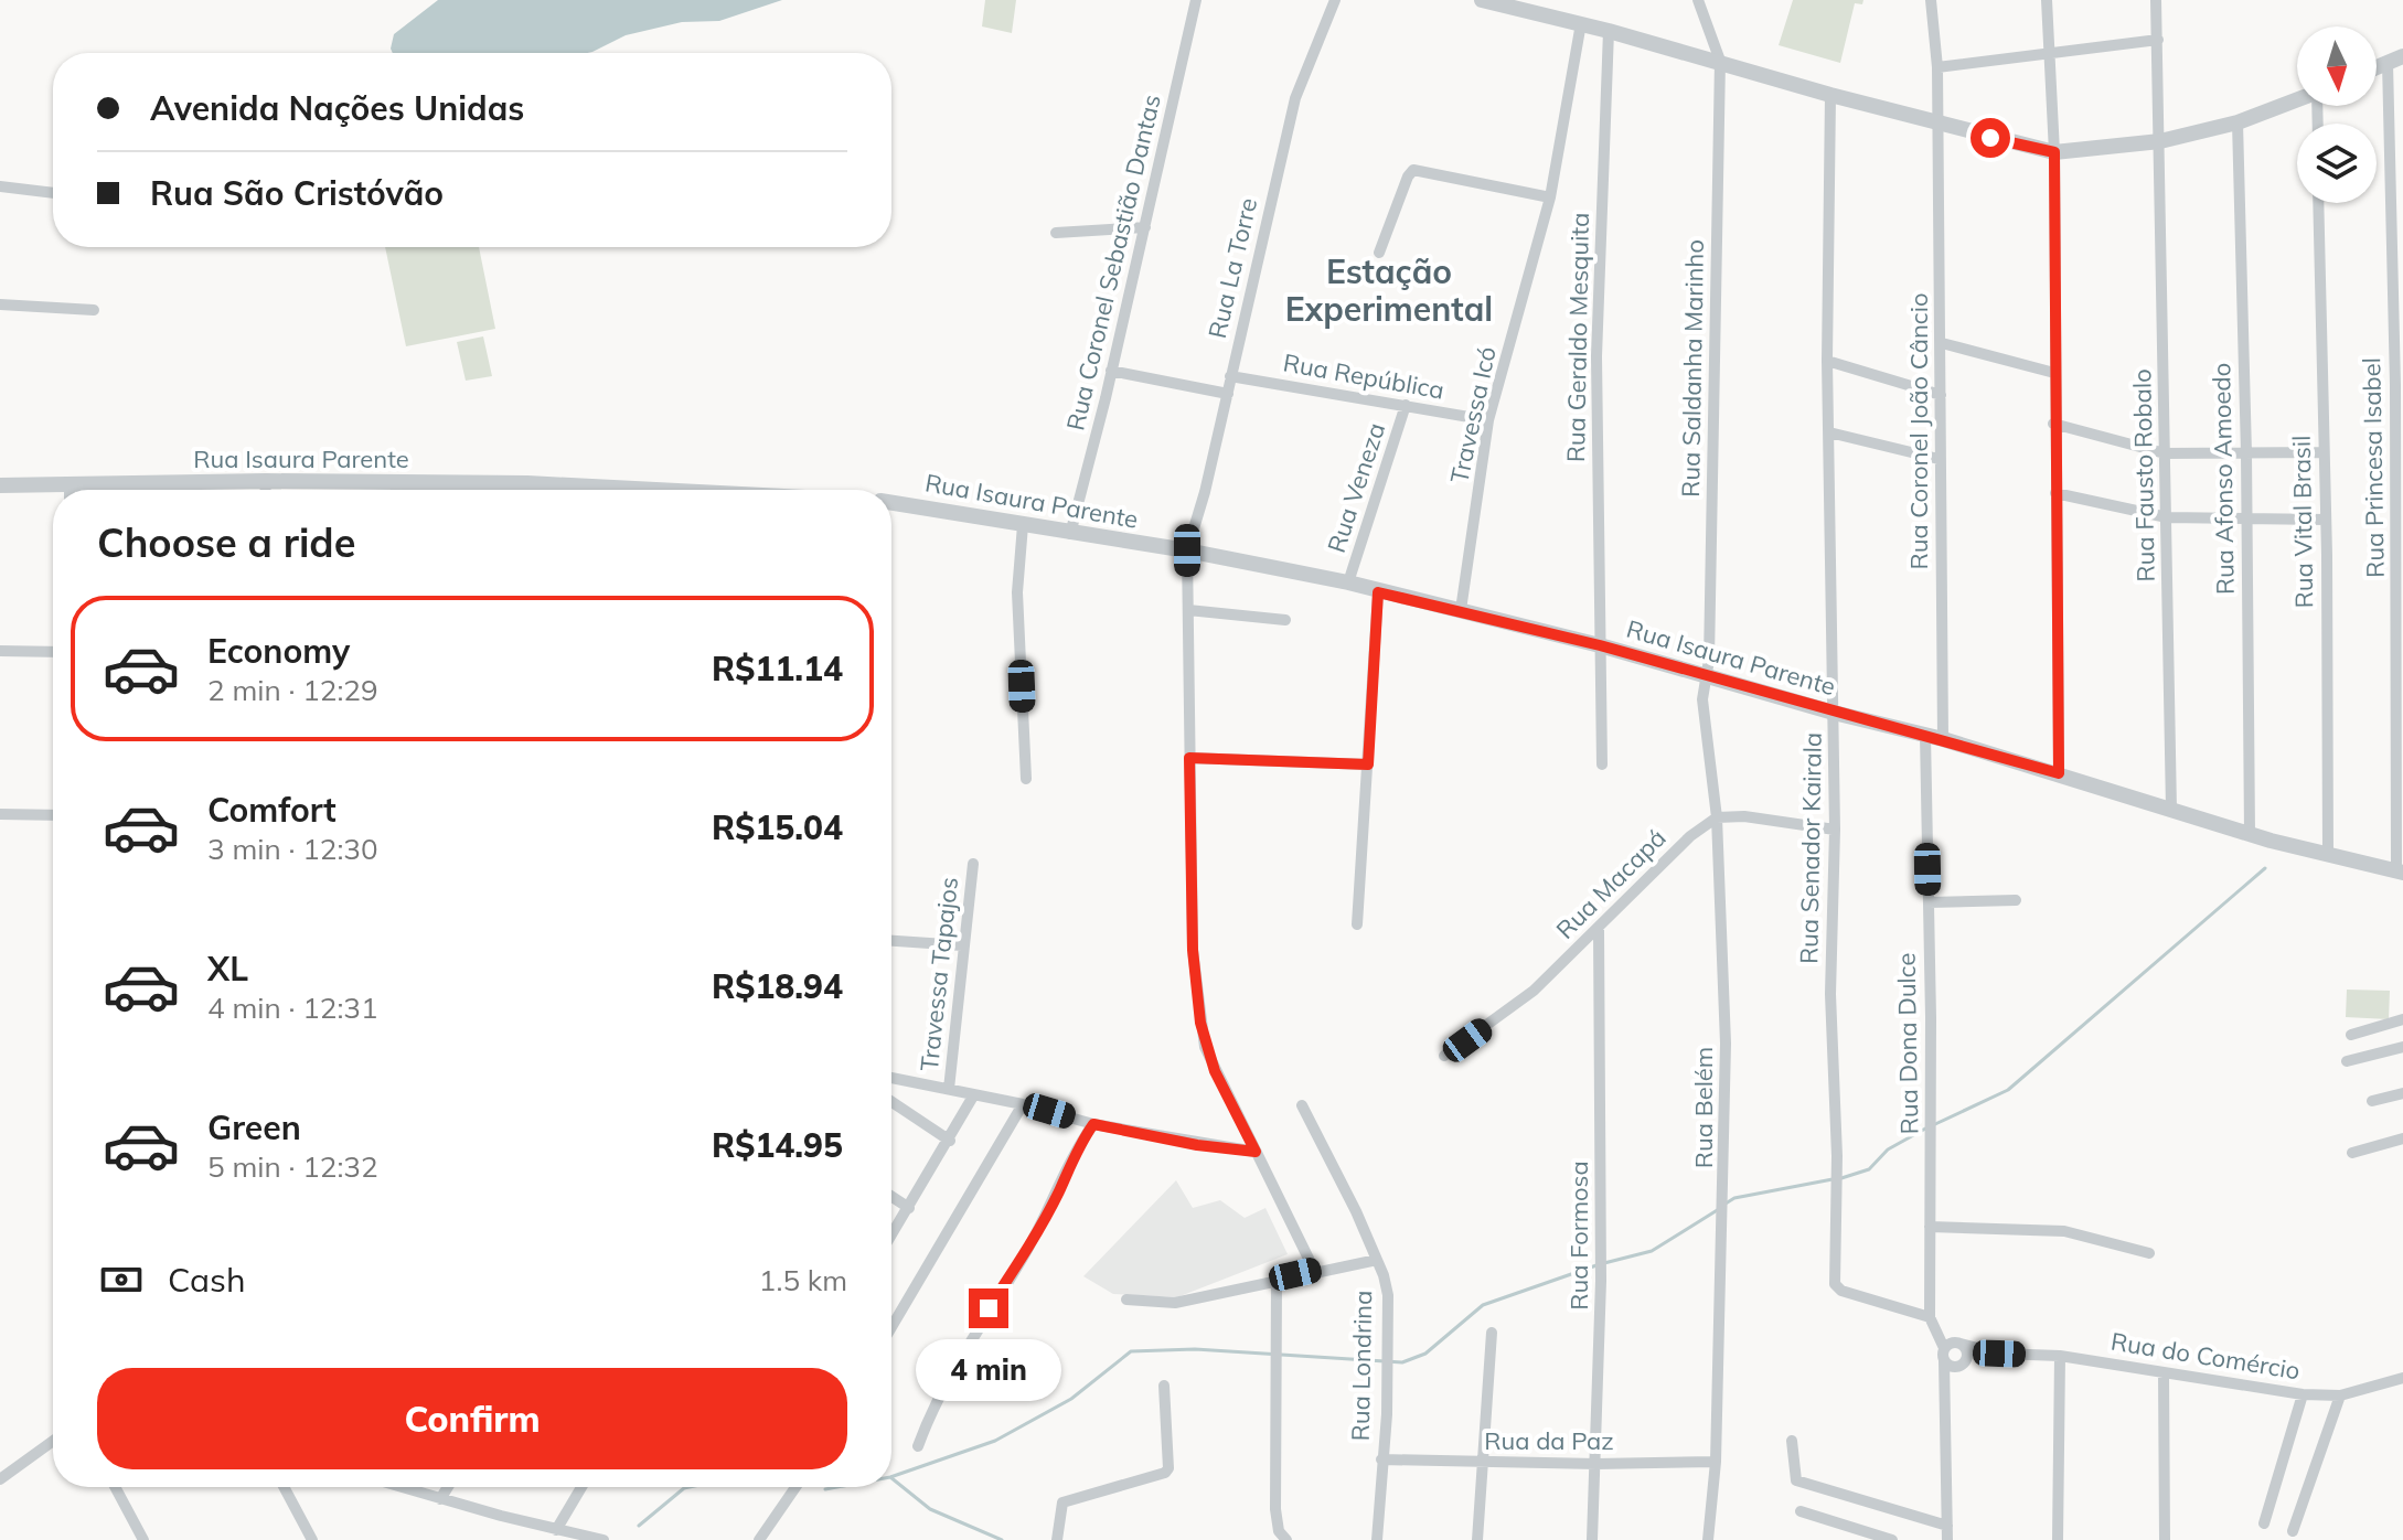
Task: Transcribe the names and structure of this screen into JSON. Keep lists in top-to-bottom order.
{
  "streets": {
    "street": [
      "Rua Coronel Sebastião Dantas",
      "Rua La Torre",
      "Rua Geraldo Mesquita",
      "Rua Saldanha Marinho",
      "Rua República",
      "Travessa Icó",
      "Rua Coronel João Câncio",
      "Rua Isaura Parente",
      "Rua Princesa Isabel",
      "Rua Fausto Robalo",
      "Rua Afonso Amoedo",
      "Rua Veneza",
      "Rua Vital Brasil",
      "Rua Senador Kairala",
      "Rua Macapá",
      "Travessa Tapajos",
      "Rua Dona Dulce",
      "Rua Belém",
      "Rua Formosa",
      "Rua do Comércio",
      "Rua Londrina",
      "Rua da Paz"
    ]
  },
  "crossings": [
    ["Rua Coronel Sebastião Dantas", "Rua Isaura Parente"],
    ["Rua La Torre", "Rua República"],
    ["Rua La Torre", "Rua Isaura Parente"],
    ["Rua Geraldo Mesquita", "Rua Isaura Parente"],
    ["Rua Saldanha Marinho", "Rua Isaura Parente"],
    ["Rua Saldanha Marinho", "Rua Belém"],
    ["Rua República", "Travessa Icó"],
    ["Rua República", "Rua Veneza"],
    ["Travessa Icó", "Rua Isaura Parente"],
    ["Rua Coronel João Câncio", "Rua Isaura Parente"],
    ["Rua Isaura Parente", "Rua Princesa Isabel"],
    ["Rua Isaura Parente", "Rua Fausto Robalo"],
    ["Rua Isaura Parente", "Rua Afonso Amoedo"],
    ["Rua Isaura Parente", "Rua Veneza"],
    ["Rua Isaura Parente", "Rua Vital Brasil"],
    ["Rua Isaura Parente", "Rua Senador Kairala"],
    ["Rua Isaura Parente", "Rua Dona Dulce"],
    ["Rua Isaura Parente", "Rua Belém"],
    ["Rua Senador Kairala", "Rua Dona Dulce"],
    ["Rua Macapá", "Rua Belém"],
    ["Rua Macapá", "Rua Formosa"],
    ["Rua Dona Dulce", "Rua do Comércio"],
    ["Rua Belém", "Rua da Paz"],
    ["Rua Formosa", "Rua da Paz"],
    ["Rua Londrina", "Rua da Paz"]
  ],
  "districts": ["Estação Experimental"],
  "north": "bottom",
  "page": {
    "banner": ["Avenida Nações Unidas", "Rua São Cristóvão"],
    "heading": "Choose a ride",
    "list": [
      {
        "name": "Economy",
        "note": "2 min · 12:29",
        "value": "R$11.14"
      },
      {
        "name": "Comfort",
        "note": "3 min · 12:30",
        "value": "R$15.04"
      },
      {
        "name": "XL",
        "note": "4 min · 12:31",
        "value": "R$18.94"
      },
      {
        "name": "Green",
        "note": "5 min · 12:32",
        "value": "R$14.95"
      }
    ],
    "pay": ["Cash", "1.5 km"],
    "bubble": "4 min",
    "buttons": "Confirm"
  }
}
